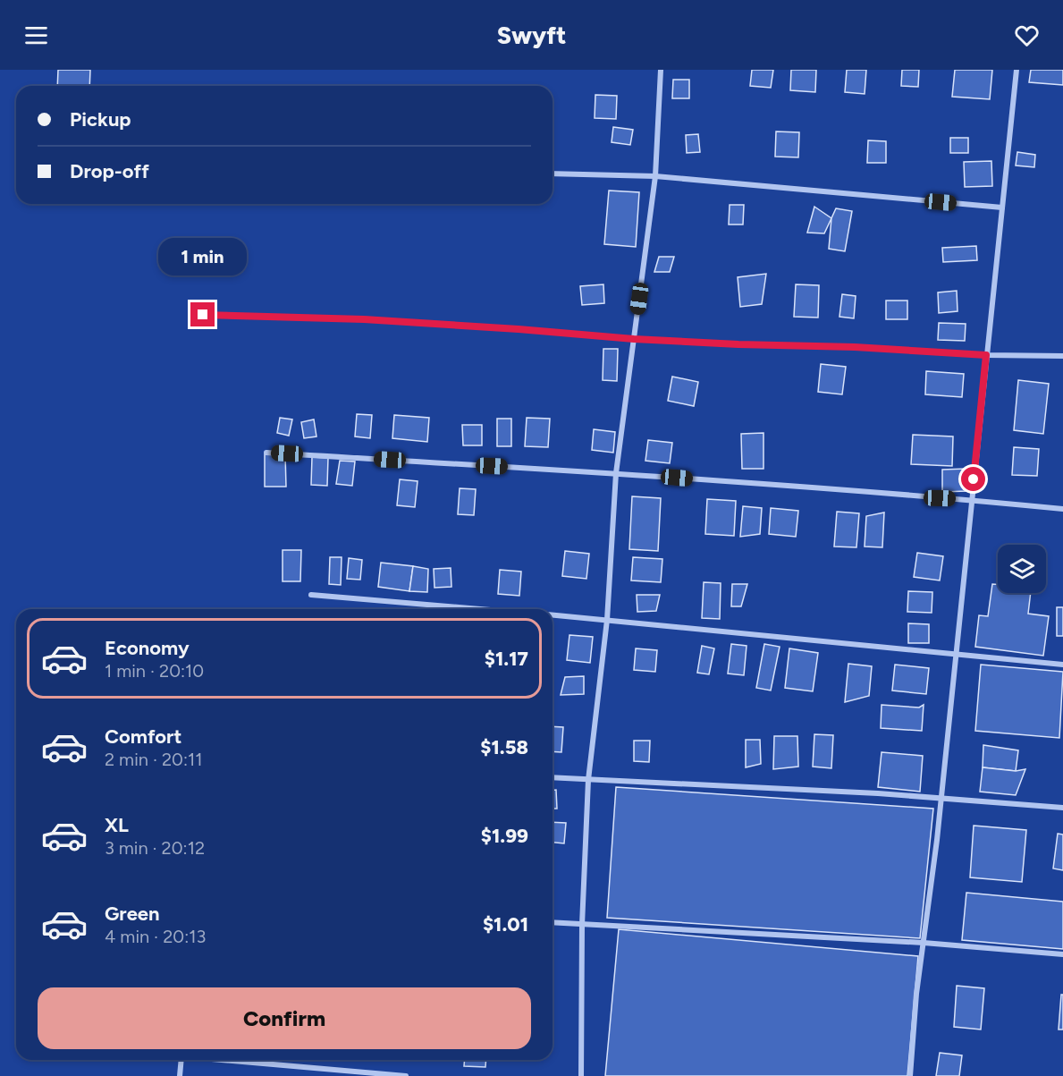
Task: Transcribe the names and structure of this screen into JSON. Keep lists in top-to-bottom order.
{
  "page": {
    "header": "Swyft",
    "banner": ["Pickup", "Drop-off"],
    "bubble": "1 min",
    "list": [
      {
        "name": "Economy",
        "note": "1 min · 20:10",
        "value": "$1.17"
      },
      {
        "name": "Comfort",
        "note": "2 min · 20:11",
        "value": "$1.58"
      },
      {
        "name": "XL",
        "note": "3 min · 20:12",
        "value": "$1.99"
      },
      {
        "name": "Green",
        "note": "4 min · 20:13",
        "value": "$1.01"
      }
    ],
    "buttons": "Confirm"
  }
}
